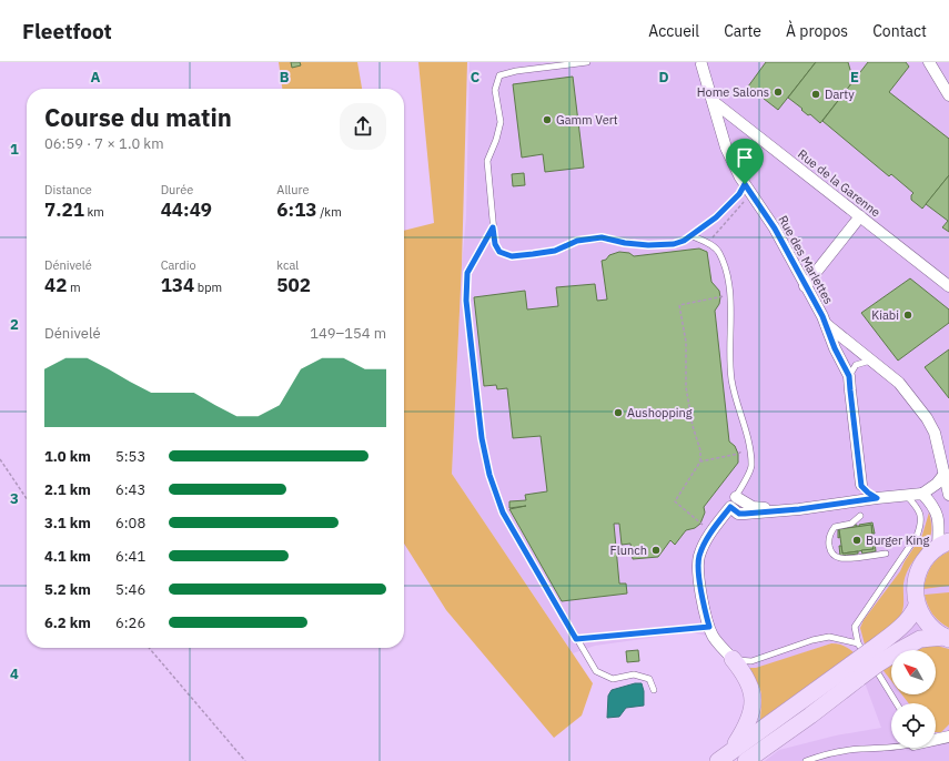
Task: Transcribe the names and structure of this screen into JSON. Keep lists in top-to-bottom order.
{
  "streets": {
    "street": ["Rue de la Garenne", "Rue des Marlettes"]
  },
  "crossings": [
    ["Rue de la Garenne", "Rue des Marlettes"]
  ],
  "places": [
    "Home Salons",
    "Darty",
    "Gamm Vert",
    "Kiabi",
    "Aushopping",
    "Burger King",
    "Flunch"
  ],
  "north": "top left",
  "page": {
    "header": "Fleetfoot",
    "nav": [
      "Accueil",
      "Carte",
      "À propos",
      "Contact"
    ],
    "heading": ["Course du matin", "06:59 · 7 × 1.0 km"],
    "stats": [
      ["Distance", "7.21 km"],
      ["Durée", "44:49"],
      ["Allure", "6:13 /km"],
      ["Dénivelé", "42 m"],
      ["Cardio", "134 bpm"],
      ["kcal", "502"]
    ],
    "chart": ["Dénivelé", "149–154 m"],
    "list": [
      {
        "name": "1.0 km",
        "note": "5:53"
      },
      {
        "name": "2.1 km",
        "note": "6:43"
      },
      {
        "name": "3.1 km",
        "note": "6:08"
      },
      {
        "name": "4.1 km",
        "note": "6:41"
      },
      {
        "name": "5.2 km",
        "note": "5:46"
      },
      {
        "name": "6.2 km",
        "note": "6:26"
      }
    ]
  },
  "grid": {
    "columns": [
      "A",
      "B",
      "C",
      "D",
      "E"
    ],
    "rows": [
      "1",
      "2",
      "3",
      "4"
    ]
  }
}
